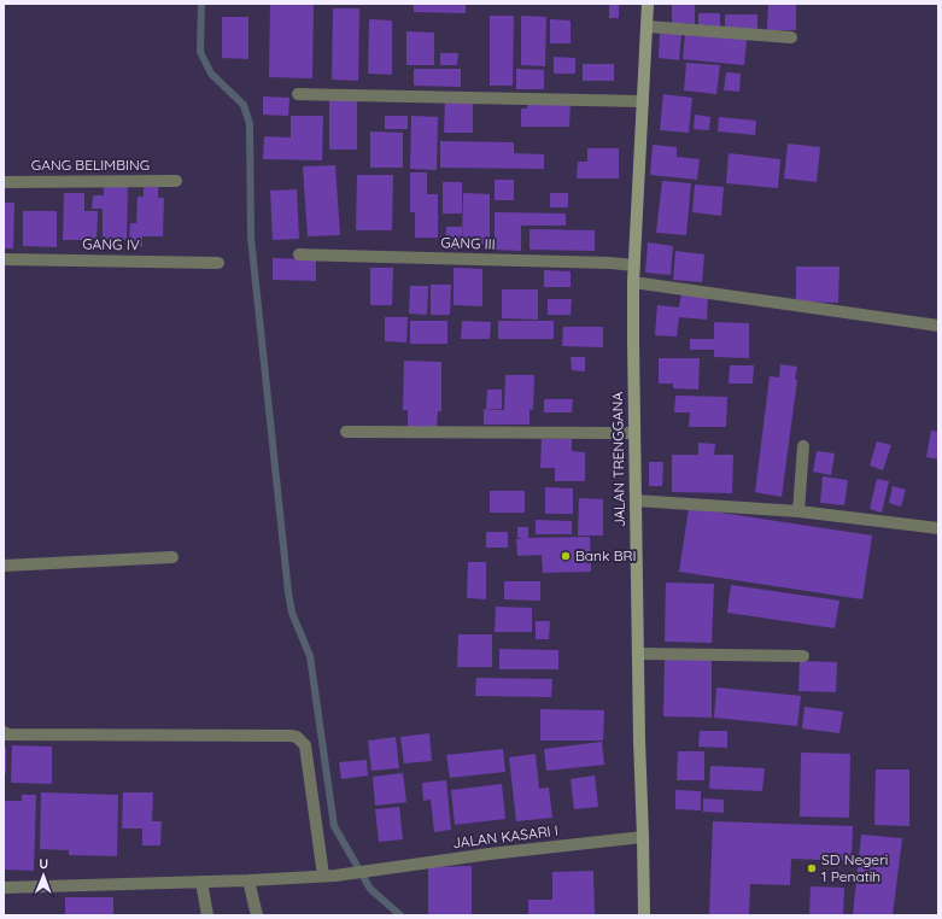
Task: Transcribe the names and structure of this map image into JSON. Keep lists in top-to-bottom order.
{
  "streets": {
    "main road": ["JALAN TRENGGANA"],
    "street": [
      "GANG BELIMBING",
      "GANG III",
      "GANG IV",
      "JALAN KASARI I"
    ]
  },
  "crossings": [
    ["GANG III", "JALAN TRENGGANA"],
    ["JALAN TRENGGANA", "JALAN KASARI I"]
  ],
  "places": ["Bank BRI", "SD Negeri 1 Penatih"],
  "north": "top"
}
